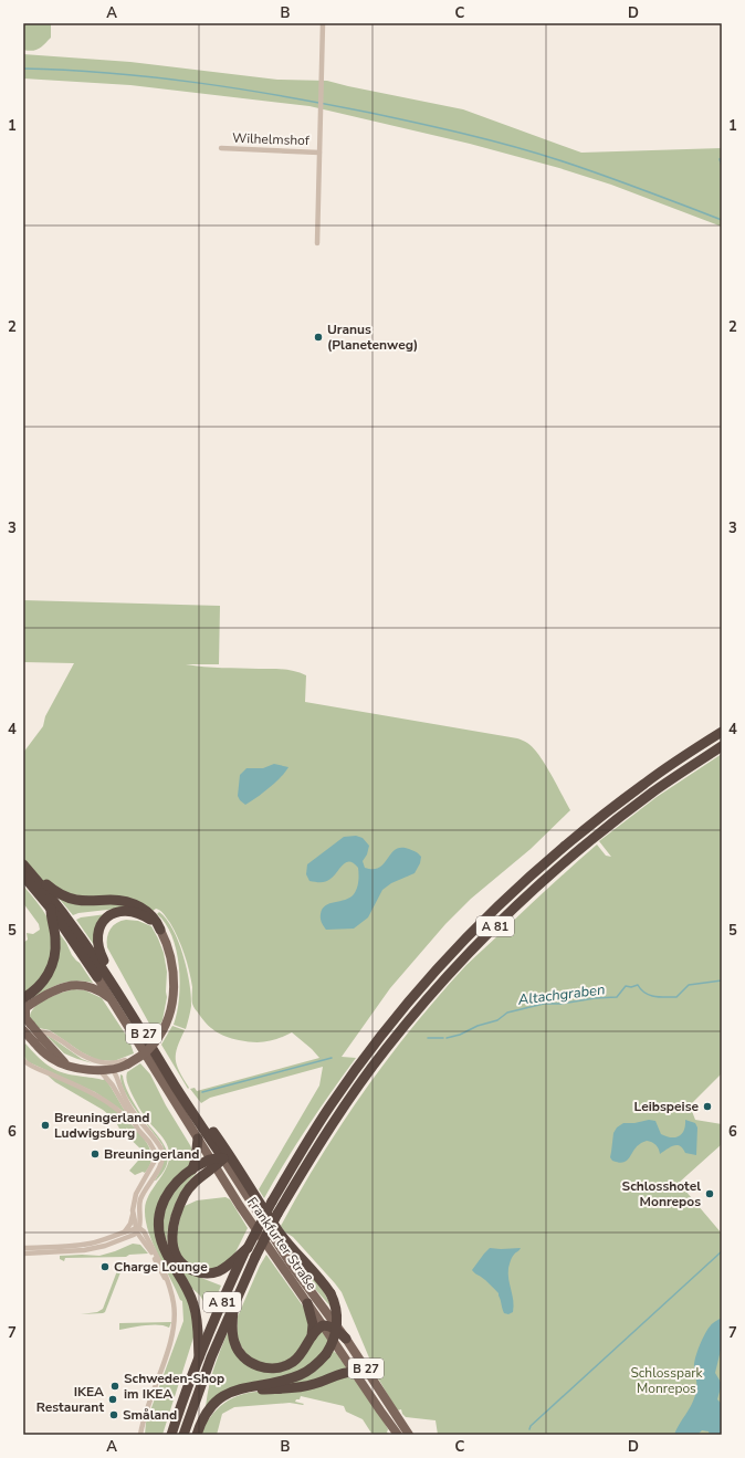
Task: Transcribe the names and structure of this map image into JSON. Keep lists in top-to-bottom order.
{
  "streets": {
    "highway": ["A 81", "B 27", "Frankfurter Straße"],
    "street": ["Wilhelmshof"]
  },
  "crossings": [
    ["B 27", "Frankfurter Straße"]
  ],
  "water": ["Altachgraben"],
  "parks": ["Schlosspark Monrepos"],
  "places": [
    "Uranus (Planetenweg)",
    "Leibspeise",
    "Breuningerland Ludwigsburg",
    "Breuningerland",
    "Schlosshotel Monrepos",
    "Charge Lounge",
    "Schweden-Shop im IKEA",
    "IKEA Restaurant",
    "Småland"
  ],
  "grid": {
    "columns": [
      "A",
      "B",
      "C",
      "D"
    ],
    "rows": [
      "1",
      "2",
      "3",
      "4",
      "5",
      "6",
      "7"
    ]
  }
}
